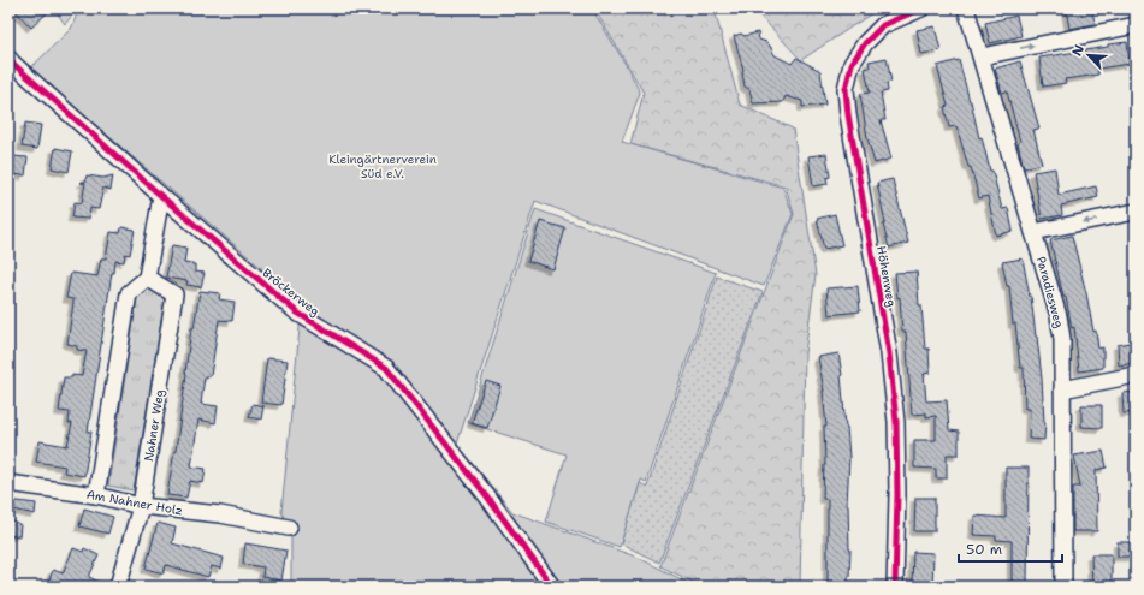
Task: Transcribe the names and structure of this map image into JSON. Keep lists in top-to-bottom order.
{
  "streets": {
    "street": [
      "Höhenweg",
      "Bröckerweg",
      "Paradiesweg",
      "Nahner Weg",
      "Am Nahner Holz"
    ]
  },
  "crossings": [
    ["Nahner Weg", "Am Nahner Holz"]
  ],
  "parks": ["Kleingärtnerverein Süd e.V."],
  "scale_bar": "50 m",
  "north": "top left"
}
